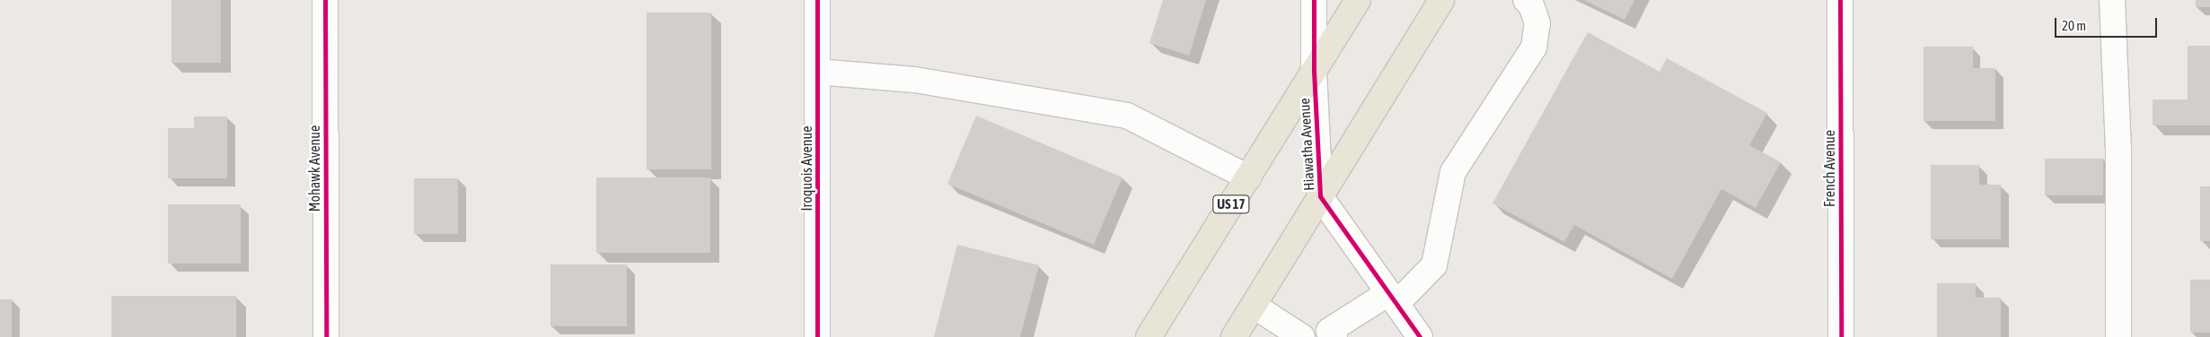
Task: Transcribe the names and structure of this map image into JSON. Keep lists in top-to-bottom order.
{
  "streets": {
    "main road": ["US 17"],
    "street": [
      "Hiawatha Avenue",
      "Mohawk Avenue",
      "Iroquois Avenue",
      "French Avenue"
    ]
  },
  "crossings": [
    ["Hiawatha Avenue", "US 17"]
  ],
  "scale_bar": "20 m"
}
